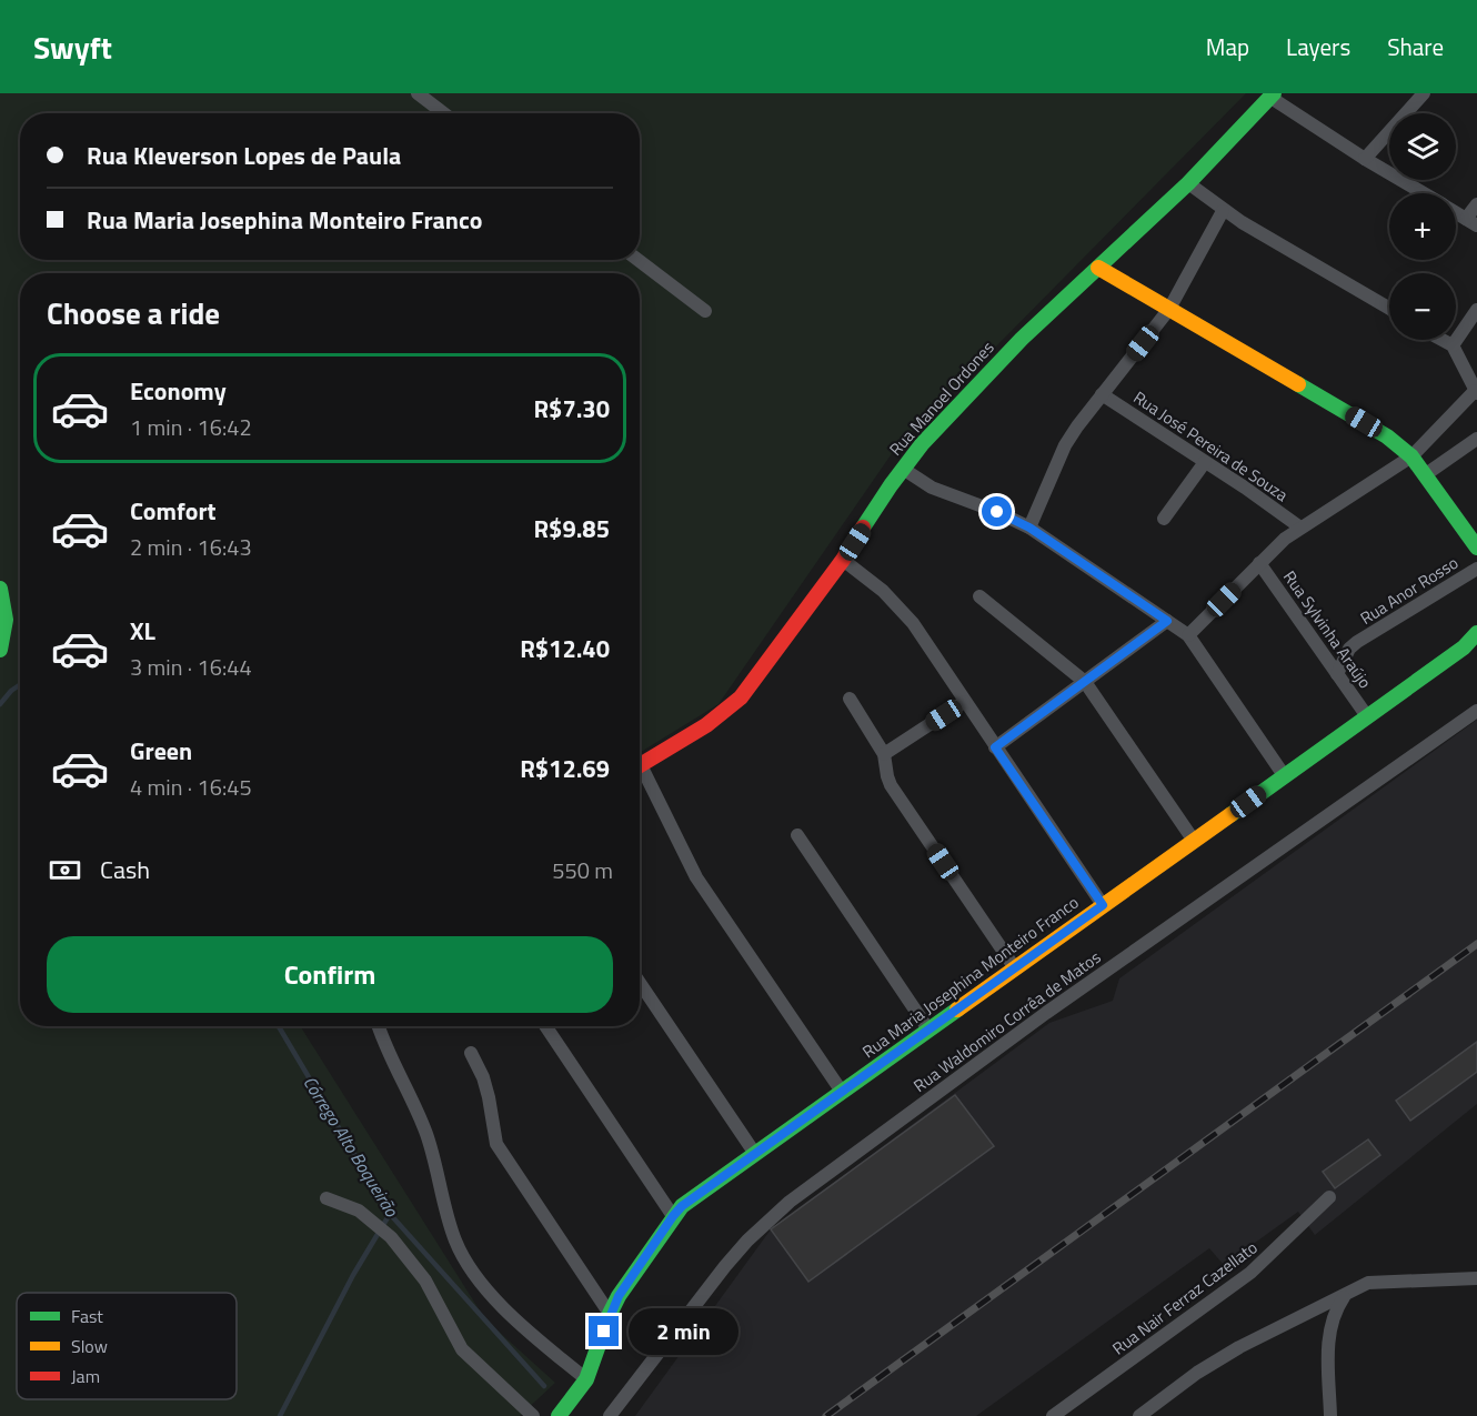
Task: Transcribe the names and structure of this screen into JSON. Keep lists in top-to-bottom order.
{
  "streets": {
    "street": [
      "Rua Manoel Ordones",
      "Rua José Pereira de Souza",
      "Rua Anor Rosso",
      "Rua Sylvinha Araújo",
      "Rua Maria Josephina Monteiro Franco",
      "Rua Waldomiro Corrêa de Matos",
      "Rua Nair Ferraz Cazellato"
    ]
  },
  "crossings": [
    ["Rua Anor Rosso", "Rua Sylvinha Araújo"],
    ["Rua Sylvinha Araújo", "Rua Maria Josephina Monteiro Franco"]
  ],
  "water": ["Córrego Alto Boqueirão"],
  "legend": ["Fast", "Slow", "Jam"],
  "page": {
    "header": "Swyft",
    "nav": ["Map", "Layers", "Share"],
    "map_buttons": ["+", "−"],
    "banner": ["Rua Kleverson Lopes de Paula", "Rua Maria Josephina Monteiro Franco"],
    "heading": "Choose a ride",
    "list": [
      {
        "name": "Economy",
        "note": "1 min · 16:42",
        "value": "R$7.30"
      },
      {
        "name": "Comfort",
        "note": "2 min · 16:43",
        "value": "R$9.85"
      },
      {
        "name": "XL",
        "note": "3 min · 16:44",
        "value": "R$12.40"
      },
      {
        "name": "Green",
        "note": "4 min · 16:45",
        "value": "R$12.69"
      }
    ],
    "pay": ["Cash", "550 m"],
    "buttons": "Confirm",
    "bubble": "2 min"
  }
}
